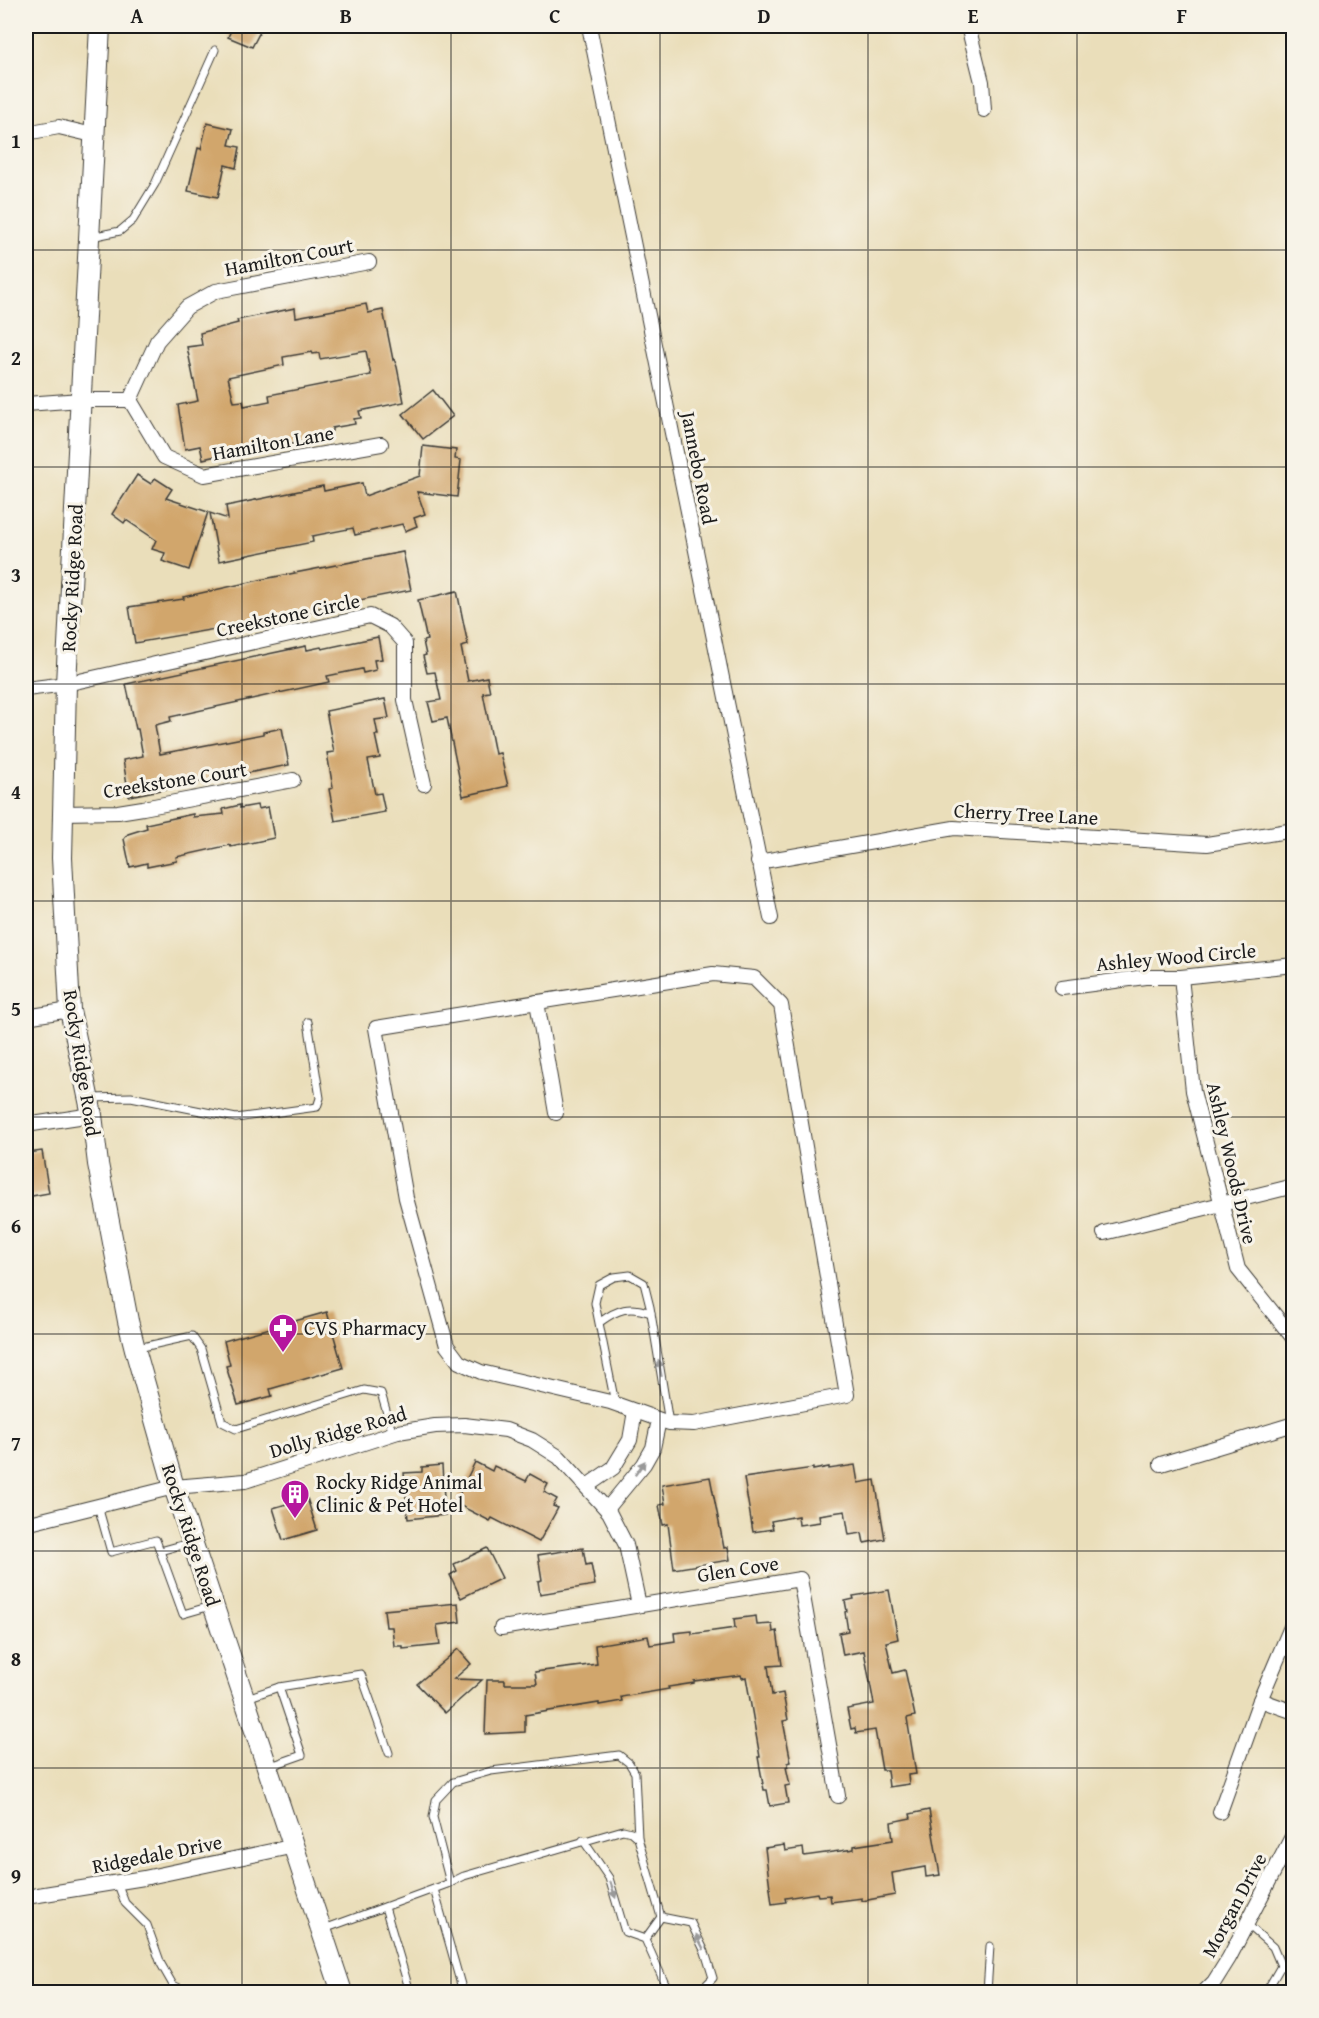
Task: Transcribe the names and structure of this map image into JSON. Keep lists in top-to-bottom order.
{
  "streets": {
    "main road": ["Rocky Ridge Road"],
    "street": [
      "Hamilton Court",
      "Hamilton Lane",
      "Jannebo Road",
      "Creekstone Circle",
      "Creekstone Court",
      "Cherry Tree Lane",
      "Ashley Wood Circle",
      "Ashley Woods Drive",
      "Dolly Ridge Road",
      "Glen Cove",
      "Ridgedale Drive",
      "Morgan Drive"
    ]
  },
  "crossings": [
    ["Hamilton Court", "Hamilton Lane"],
    ["Jannebo Road", "Cherry Tree Lane"],
    ["Rocky Ridge Road", "Creekstone Circle"],
    ["Rocky Ridge Road", "Creekstone Court"],
    ["Rocky Ridge Road", "Dolly Ridge Road"],
    ["Rocky Ridge Road", "Ridgedale Drive"],
    ["Ashley Wood Circle", "Ashley Woods Drive"],
    ["Dolly Ridge Road", "Glen Cove"]
  ],
  "places": {
    "pharmacy": ["CVS Pharmacy"],
    "building": ["Rocky Ridge Animal Clinic & Pet Hotel"]
  },
  "grid": {
    "columns": [
      "A",
      "B",
      "C",
      "D",
      "E",
      "F"
    ],
    "rows": [
      "1",
      "2",
      "3",
      "4",
      "5",
      "6",
      "7",
      "8",
      "9"
    ]
  }
}
